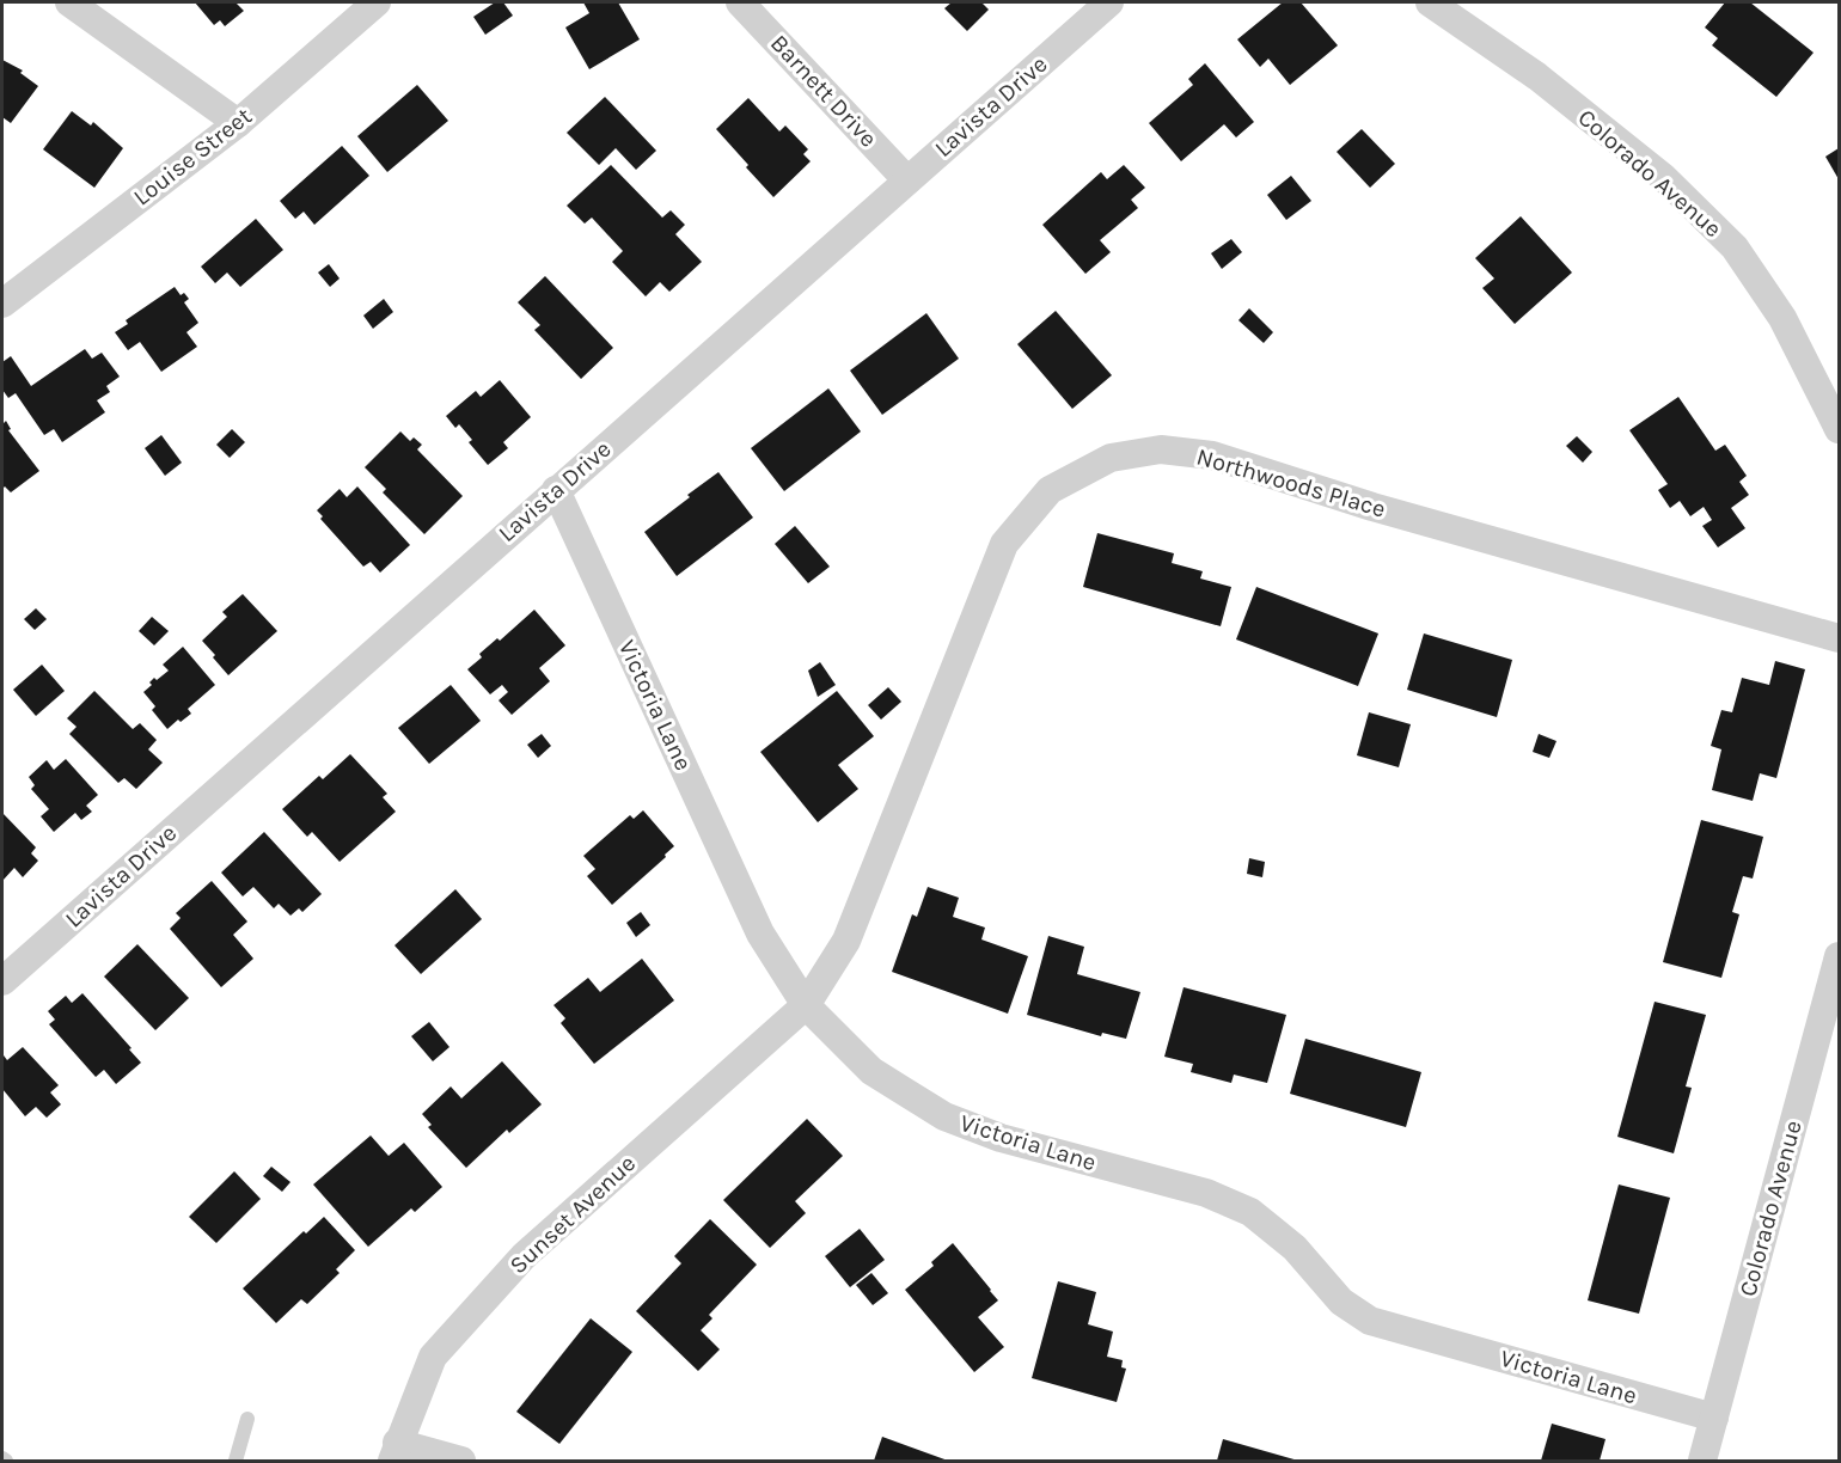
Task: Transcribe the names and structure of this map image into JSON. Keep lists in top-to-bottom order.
{
  "streets": {
    "street": [
      "Barnett Drive",
      "Lavista Drive",
      "Louise Street",
      "Colorado Avenue",
      "Northwoods Place",
      "Victoria Lane",
      "Sunset Avenue"
    ]
  },
  "crossings": [
    ["Barnett Drive", "Lavista Drive"],
    ["Lavista Drive", "Victoria Lane"],
    ["Colorado Avenue", "Victoria Lane"],
    ["Northwoods Place", "Victoria Lane"],
    ["Northwoods Place", "Sunset Avenue"],
    ["Victoria Lane", "Sunset Avenue"]
  ]
}
